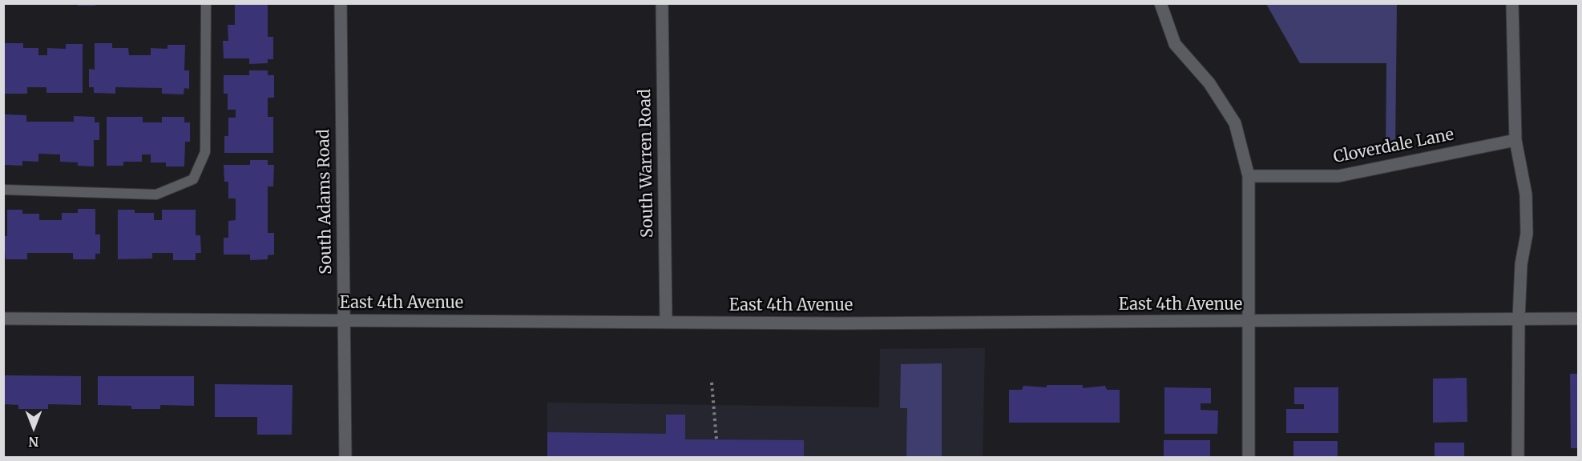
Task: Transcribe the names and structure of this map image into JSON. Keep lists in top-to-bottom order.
{
  "streets": {
    "street": [
      "Cloverdale Lane",
      "South Warren Road",
      "South Adams Road",
      "East 4th Avenue"
    ]
  },
  "crossings": [
    ["South Warren Road", "East 4th Avenue"],
    ["South Adams Road", "East 4th Avenue"]
  ],
  "north": "bottom"
}
